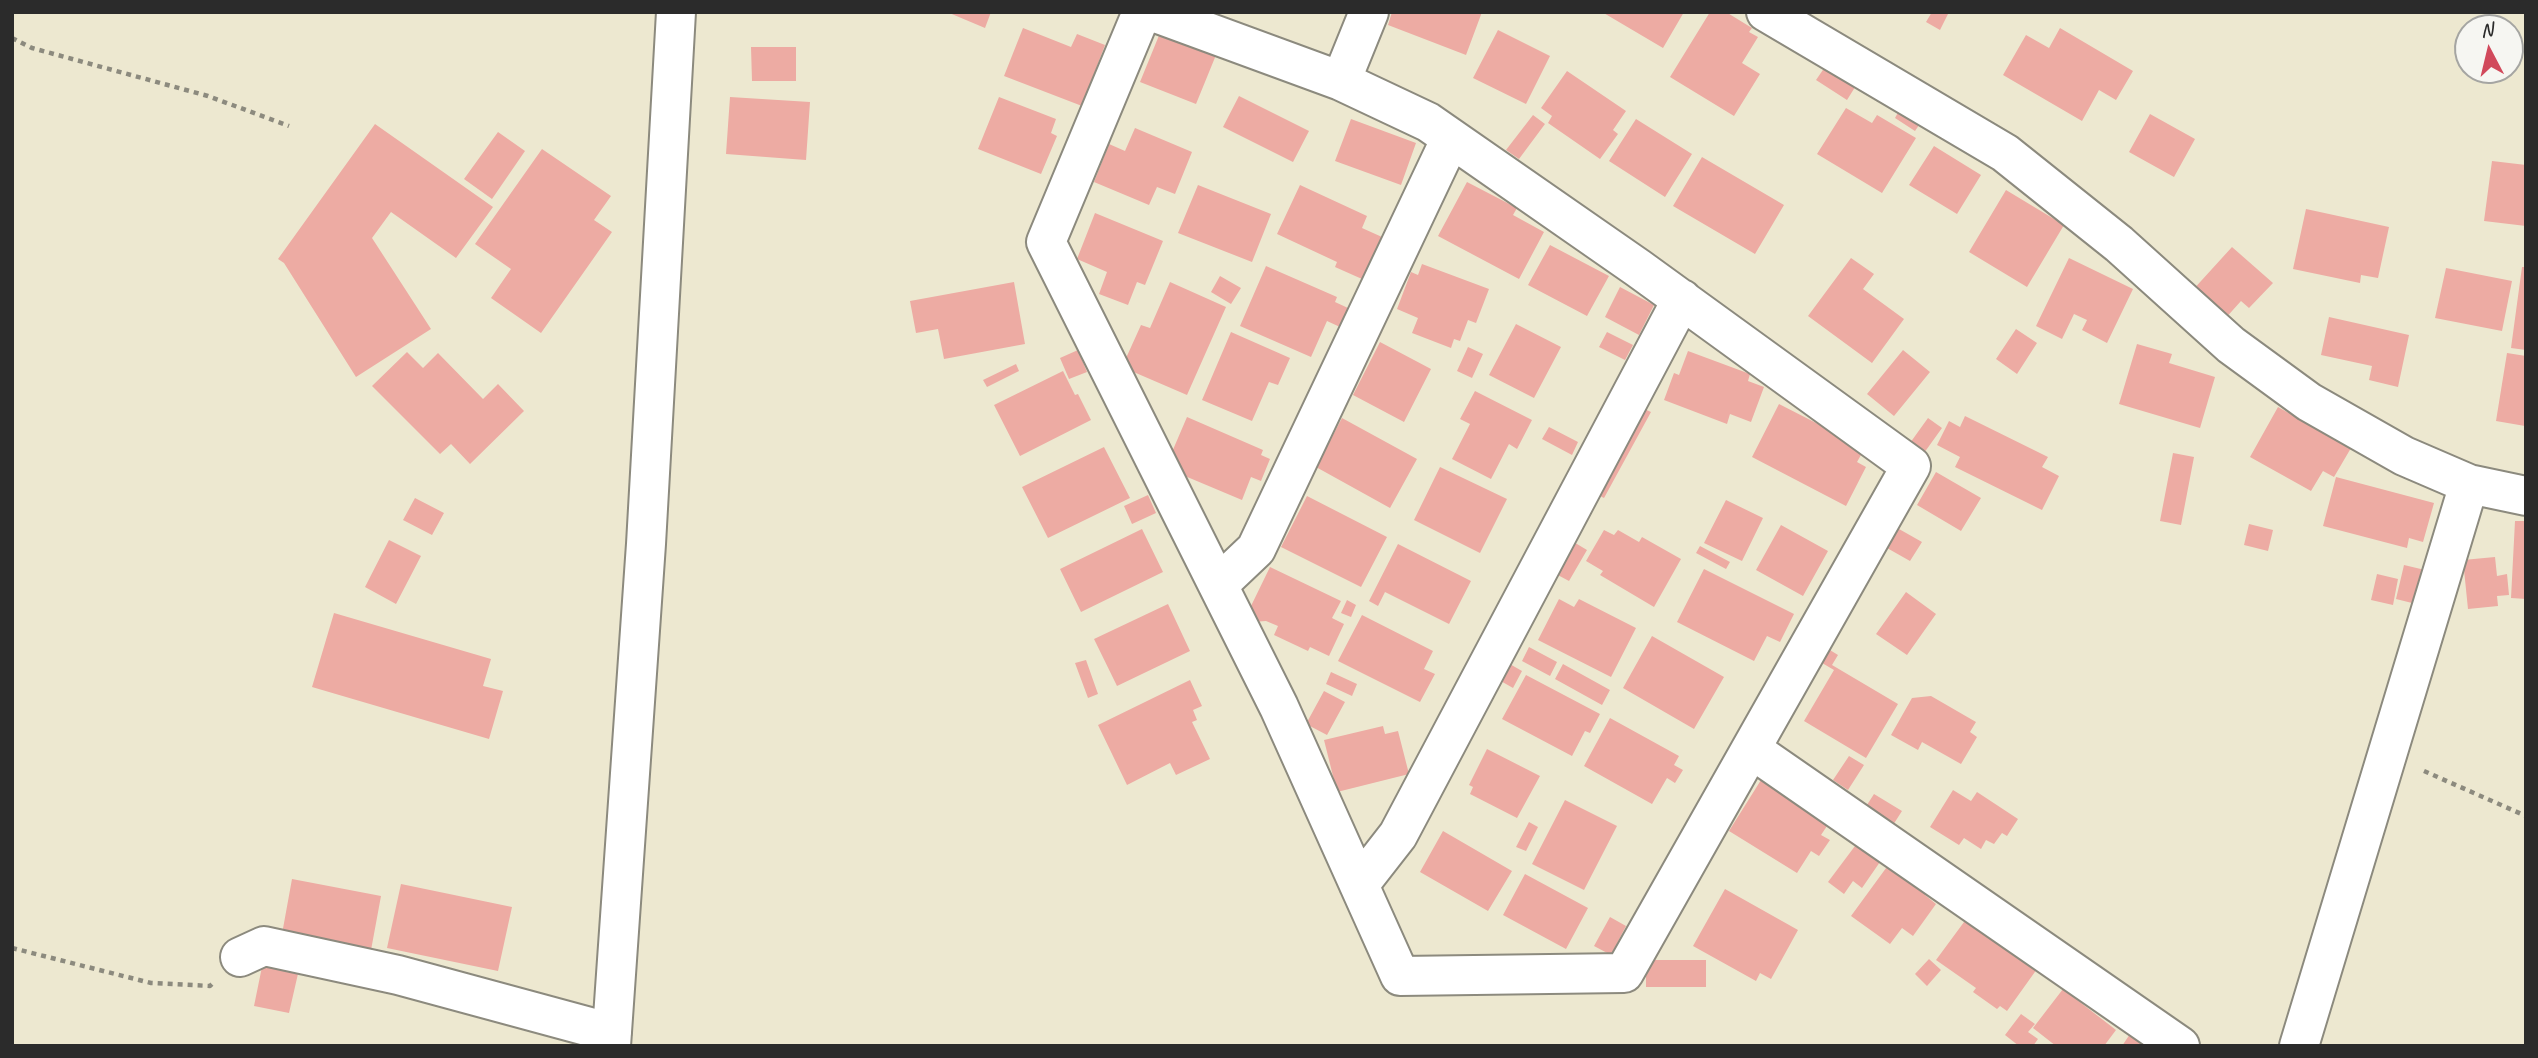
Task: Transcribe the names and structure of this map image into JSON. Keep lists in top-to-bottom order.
{
  "north": "top"
}
